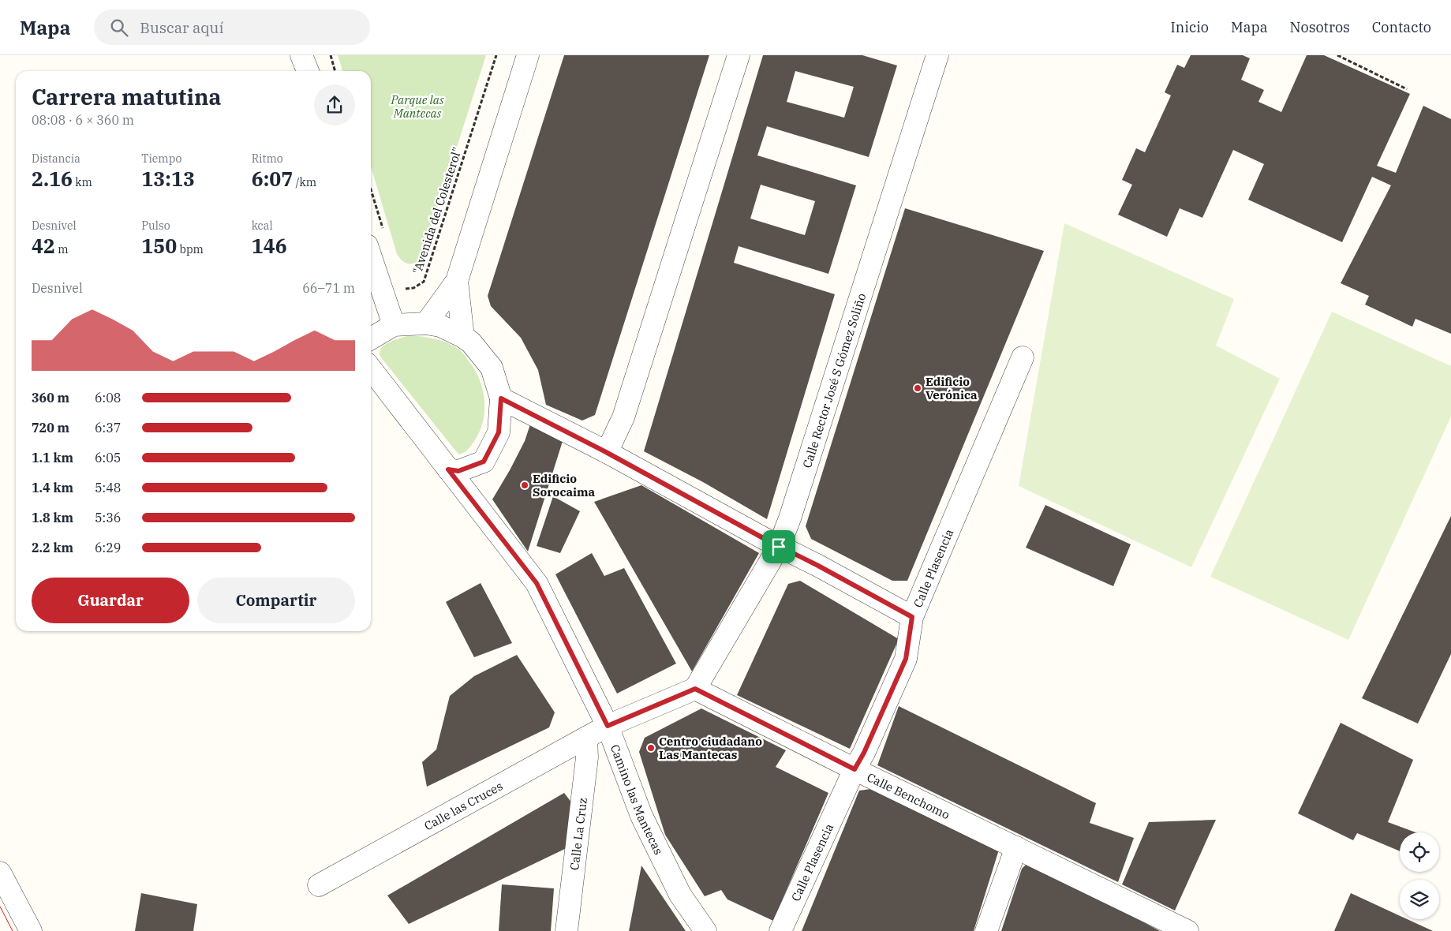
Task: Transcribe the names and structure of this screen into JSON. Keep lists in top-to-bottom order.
{
  "streets": {
    "street": [
      "Calle Rector José S Gómez Soliño",
      "Calle Plasencia",
      "Calle Benchomo",
      "Camino las Mantecas",
      "Calle las Cruces",
      "Calle La Cruz"
    ],
    "path": ["\"Avenida del Colesterol\""]
  },
  "crossings": [
    ["Calle Rector José S Gómez Soliño", "Calle Benchomo"],
    ["Calle Plasencia", "Calle Benchomo"],
    ["Camino las Mantecas", "Calle las Cruces"],
    ["Calle las Cruces", "Calle La Cruz"]
  ],
  "parks": ["Parque las Mantecas"],
  "places": ["Edificio Verónica", "Edificio Sorocaima", "Centro ciudadano Las Mantecas"],
  "page": {
    "header": "Mapa",
    "search": "Buscar aquí",
    "nav": [
      "Inicio",
      "Mapa",
      "Nosotros",
      "Contacto"
    ],
    "heading": ["Carrera matutina", "08:08 · 6 × 360 m"],
    "stats": [
      ["Distancia", "2.16 km"],
      ["Tiempo", "13:13"],
      ["Ritmo", "6:07 /km"],
      ["Desnivel", "42 m"],
      ["Pulso", "150 bpm"],
      ["kcal", "146"]
    ],
    "chart": ["Desnivel", "66–71 m"],
    "list": [
      {
        "name": "360 m",
        "note": "6:08"
      },
      {
        "name": "720 m",
        "note": "6:37"
      },
      {
        "name": "1.1 km",
        "note": "6:05"
      },
      {
        "name": "1.4 km",
        "note": "5:48"
      },
      {
        "name": "1.8 km",
        "note": "5:36"
      },
      {
        "name": "2.2 km",
        "note": "6:29"
      }
    ],
    "buttons": ["Guardar", "Compartir"]
  }
}
